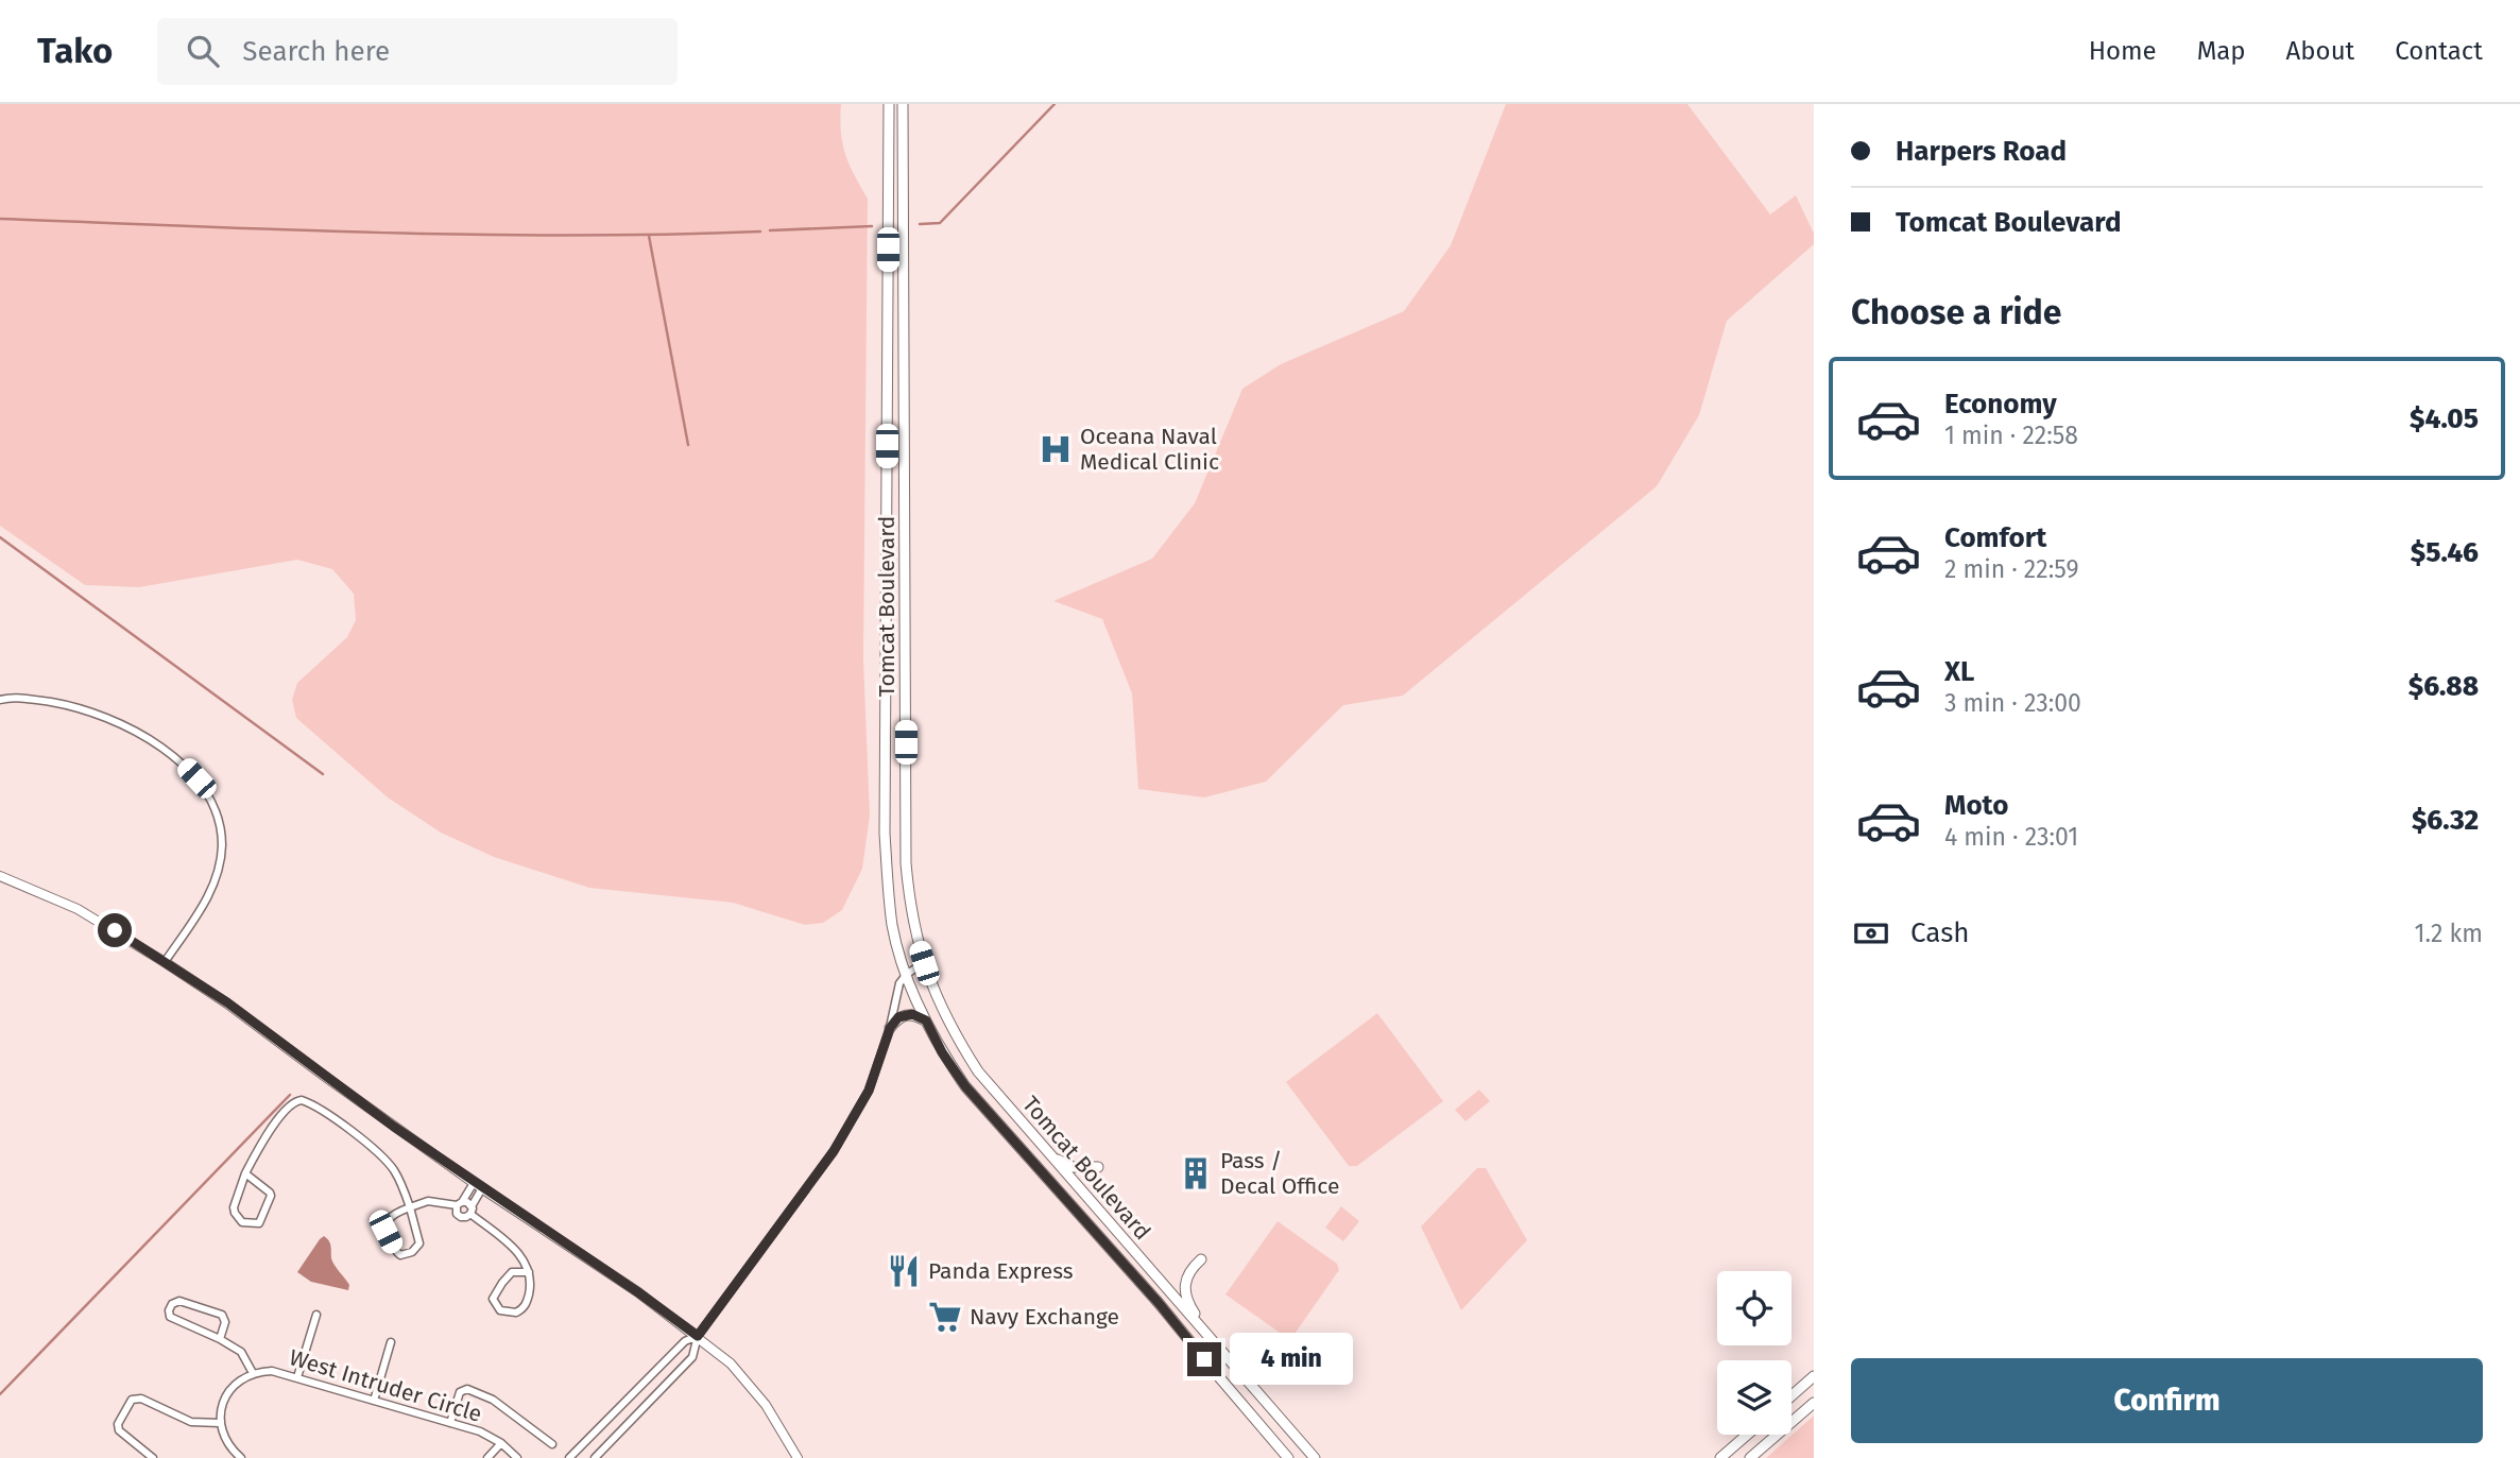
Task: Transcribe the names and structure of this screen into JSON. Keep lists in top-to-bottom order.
{
  "streets": {
    "main road": ["Tomcat Boulevard"],
    "street": ["West Intruder Circle"]
  },
  "places": {
    "hospital": ["Oceana Naval Medical Clinic"],
    "building": ["Pass / Decal Office"],
    "restaurant": ["Panda Express"],
    "supermarket": ["Navy Exchange"]
  },
  "page": {
    "header": "Tako",
    "search": "Search here",
    "nav": [
      "Home",
      "Map",
      "About",
      "Contact"
    ],
    "banner": ["Harpers Road", "Tomcat Boulevard"],
    "heading": "Choose a ride",
    "list": [
      {
        "name": "Economy",
        "note": "1 min · 22:58",
        "value": "$4.05"
      },
      {
        "name": "Comfort",
        "note": "2 min · 22:59",
        "value": "$5.46"
      },
      {
        "name": "XL",
        "note": "3 min · 23:00",
        "value": "$6.88"
      },
      {
        "name": "Moto",
        "note": "4 min · 23:01",
        "value": "$6.32"
      }
    ],
    "pay": ["Cash", "1.2 km"],
    "bubble": "4 min",
    "buttons": "Confirm"
  }
}
